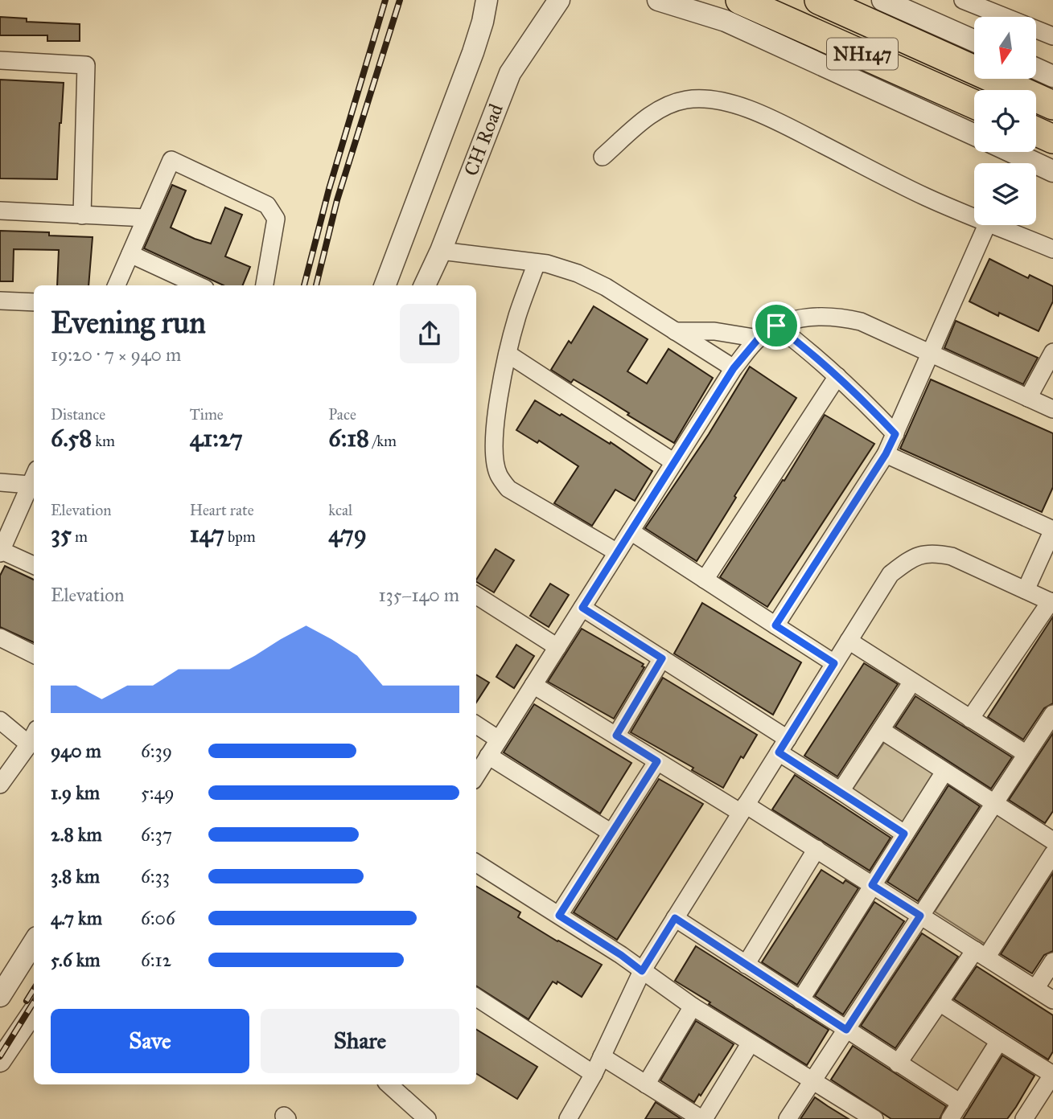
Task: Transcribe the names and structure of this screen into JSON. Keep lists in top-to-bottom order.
{
  "streets": {
    "highway": ["NH147"],
    "street": ["CH Road"]
  },
  "north": "bottom",
  "page": {
    "heading": ["Evening run", "19:20 · 7 × 940 m"],
    "stats": [
      ["Distance", "6.58 km"],
      ["Time", "41:27"],
      ["Pace", "6:18 /km"],
      ["Elevation", "35 m"],
      ["Heart rate", "147 bpm"],
      ["kcal", "479"]
    ],
    "chart": ["Elevation", "135–140 m"],
    "list": [
      {
        "name": "940 m",
        "note": "6:39"
      },
      {
        "name": "1.9 km",
        "note": "5:49"
      },
      {
        "name": "2.8 km",
        "note": "6:37"
      },
      {
        "name": "3.8 km",
        "note": "6:33"
      },
      {
        "name": "4.7 km",
        "note": "6:06"
      },
      {
        "name": "5.6 km",
        "note": "6:12"
      }
    ],
    "buttons": ["Save", "Share"]
  }
}
